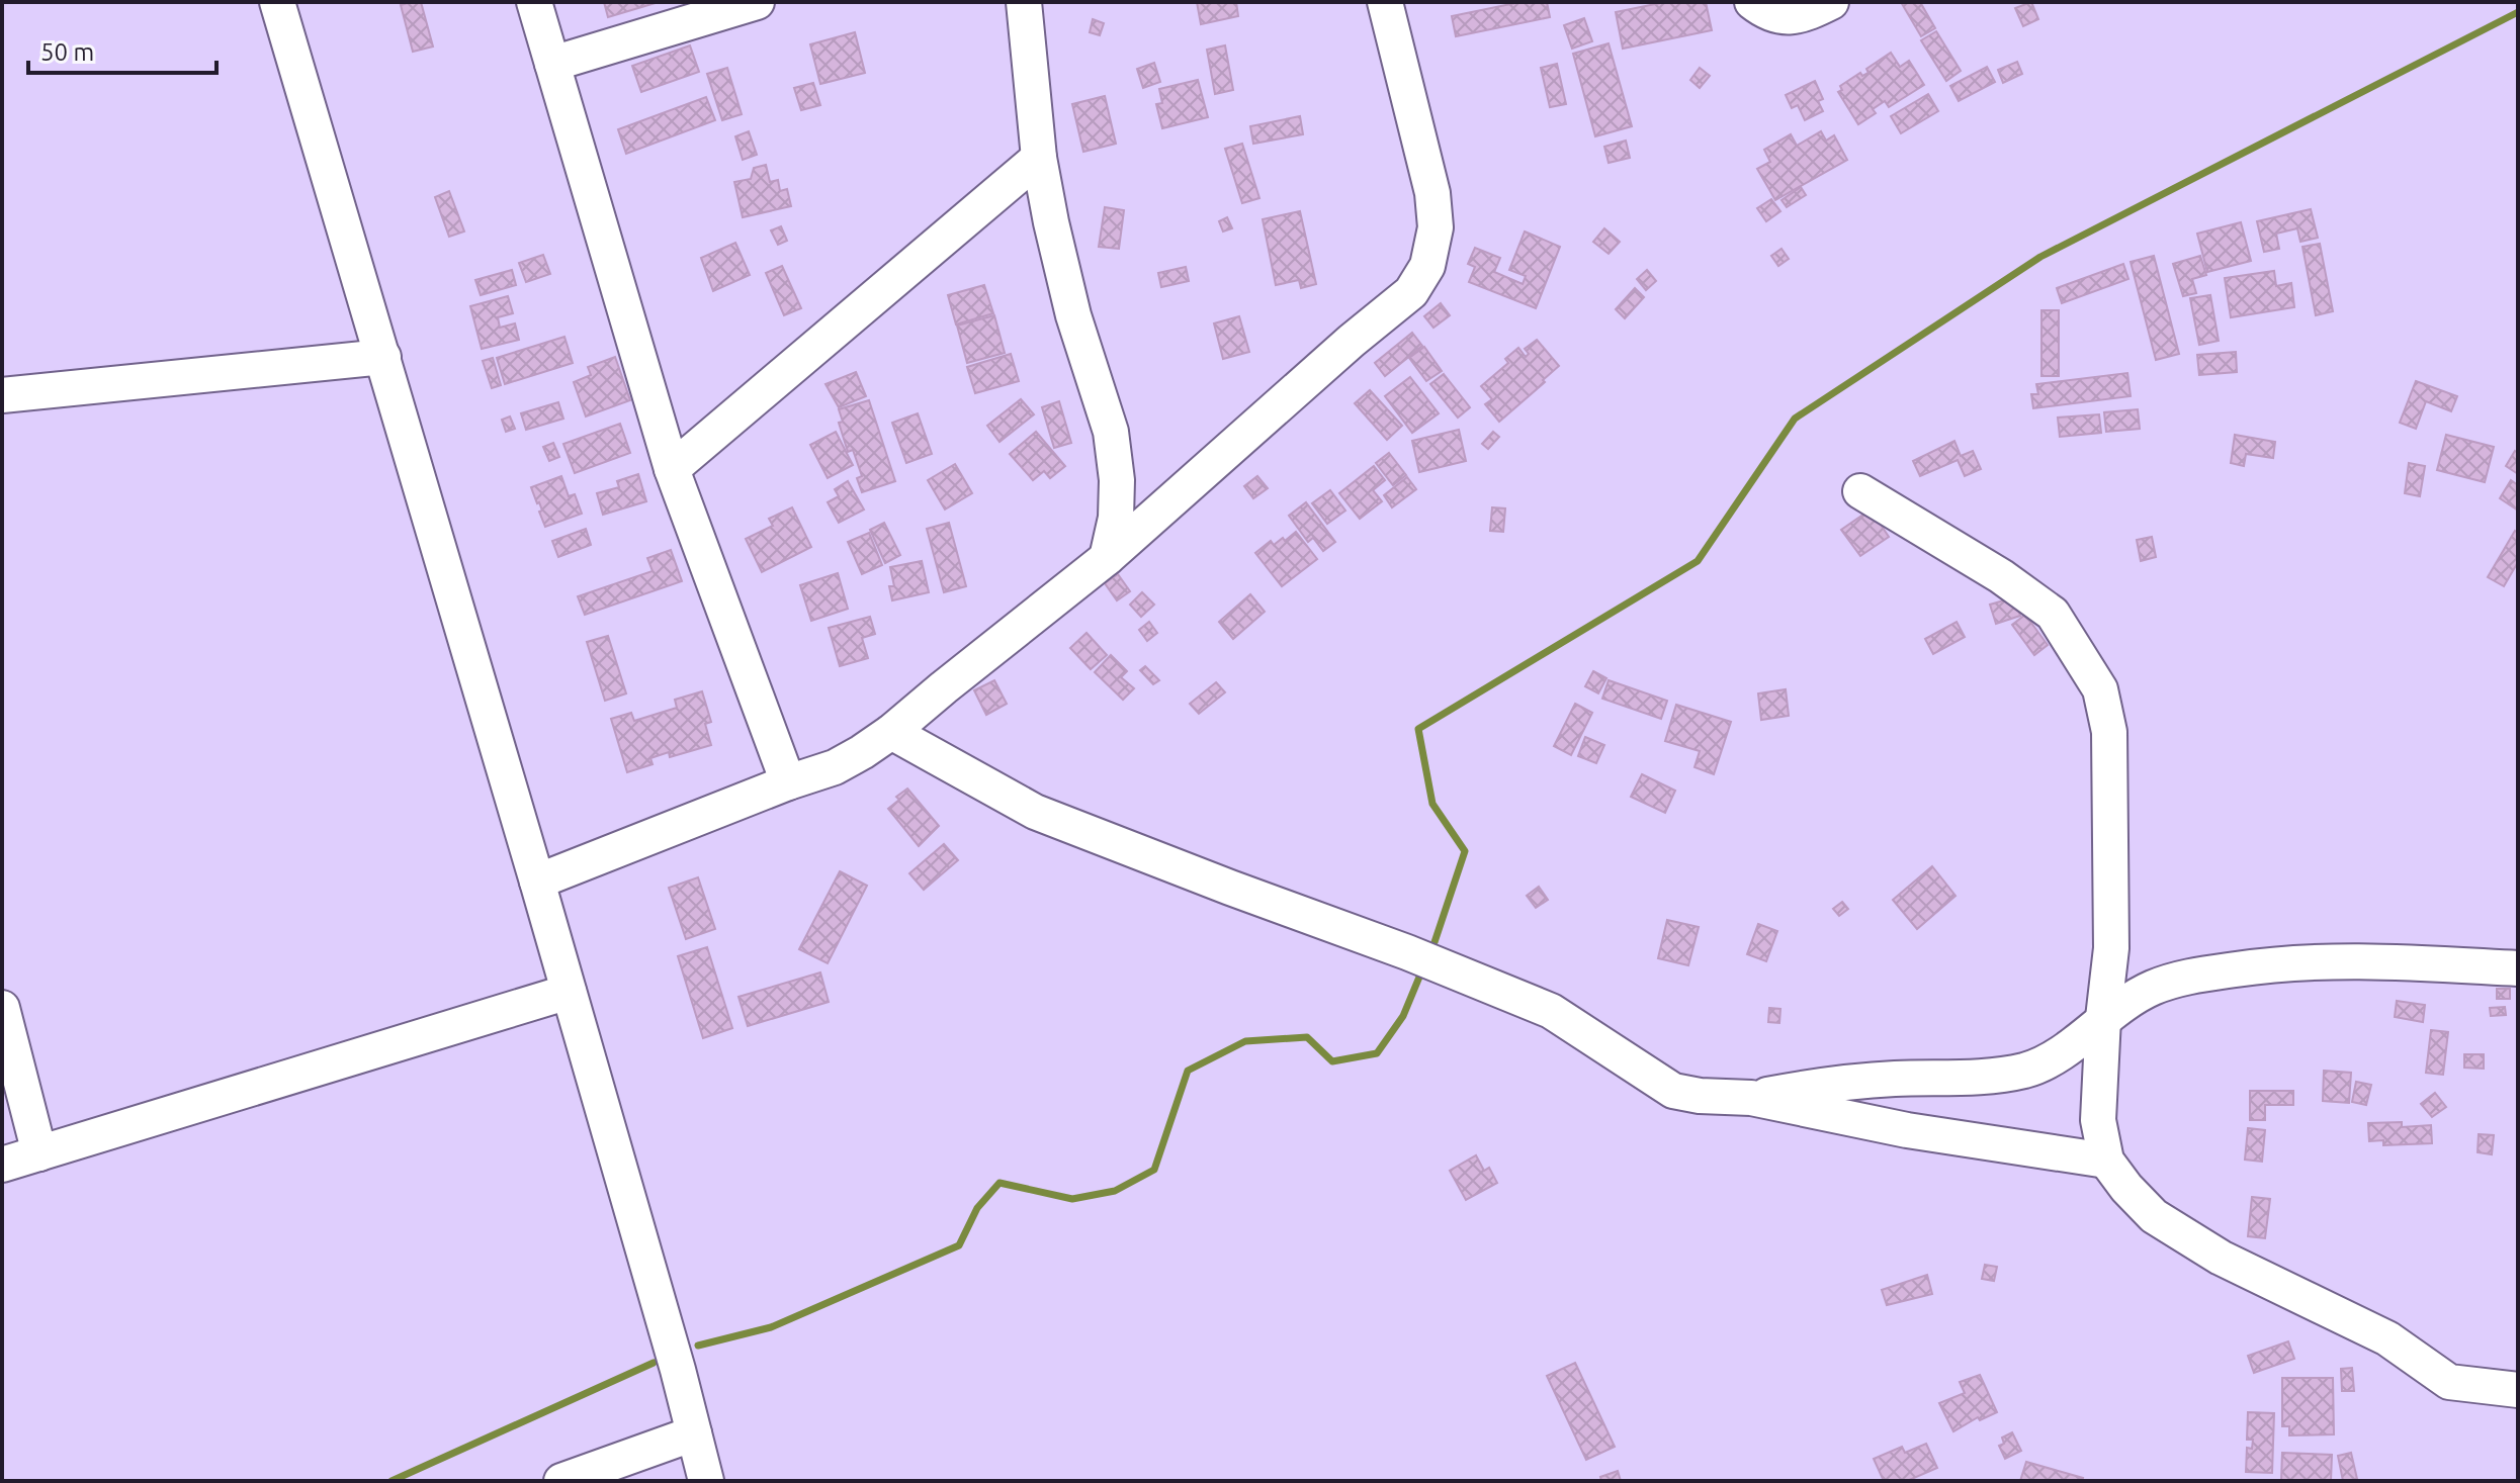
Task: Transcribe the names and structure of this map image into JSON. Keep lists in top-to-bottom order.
{
  "scale_bar": "50 m"
}
